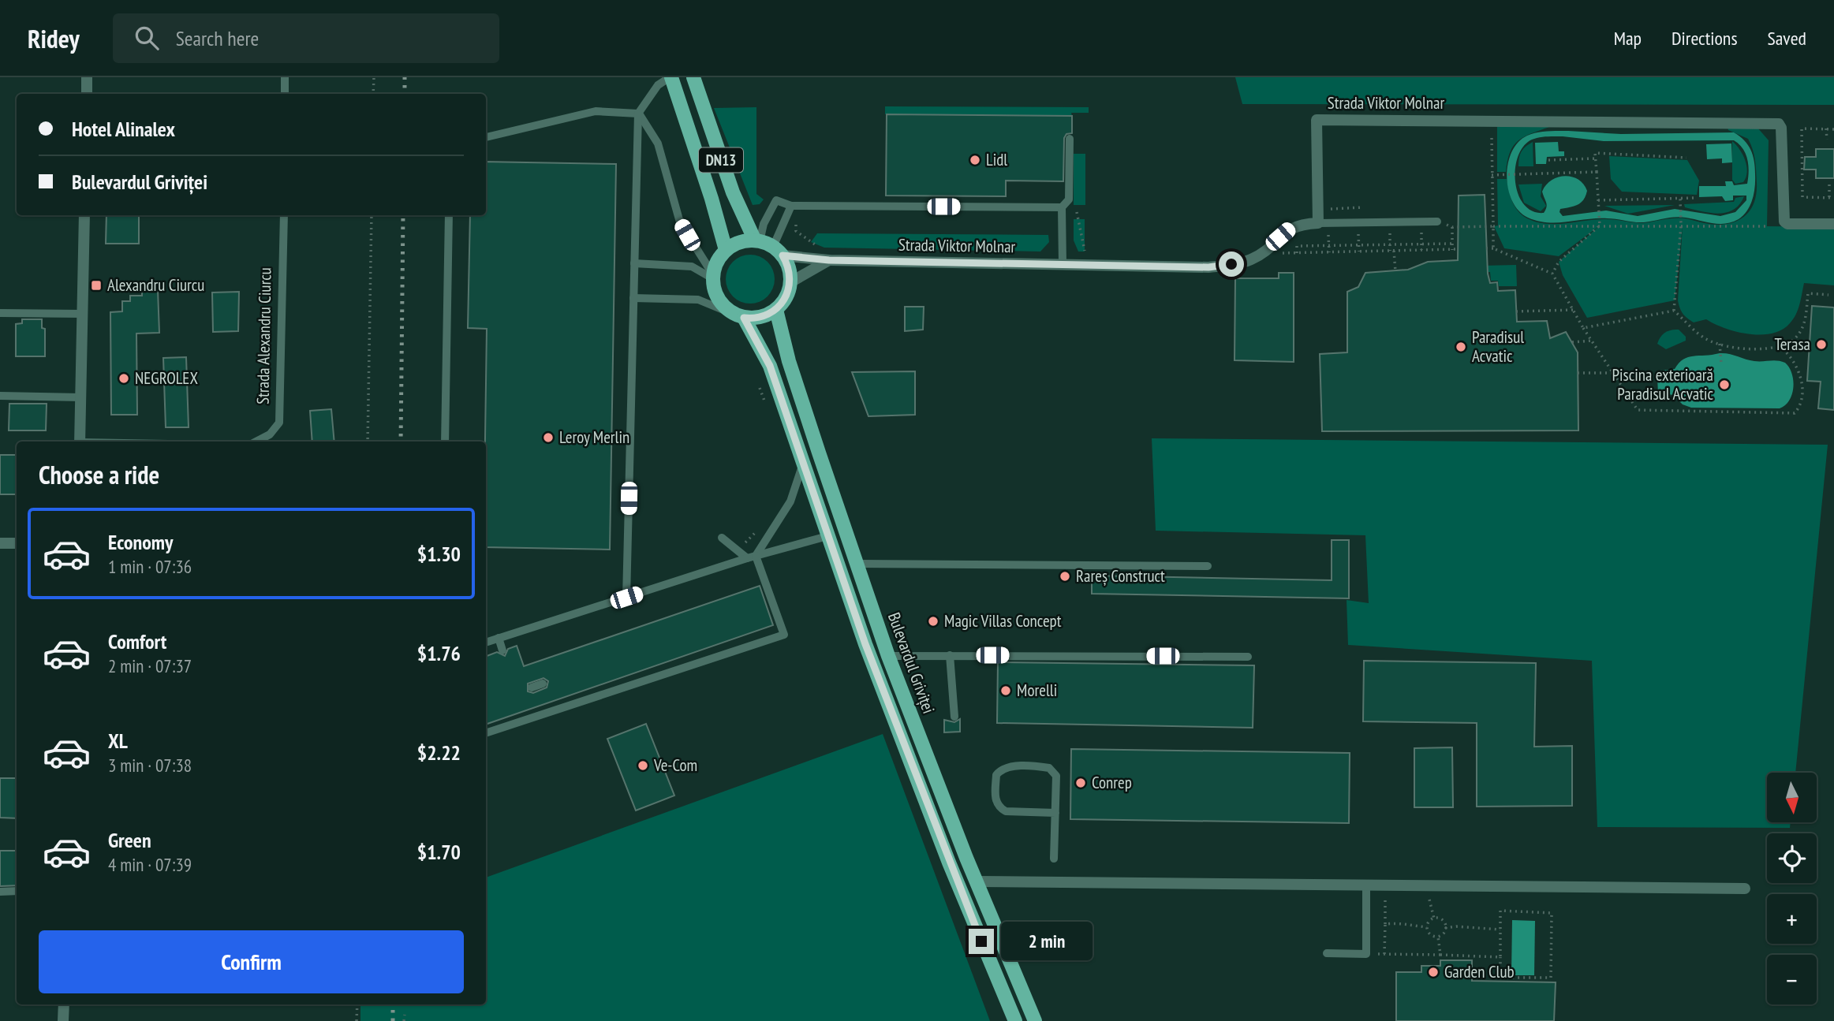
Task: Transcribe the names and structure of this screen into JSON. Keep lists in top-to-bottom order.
{
  "streets": {
    "main road": ["DN13", "Bulevardul Griviței"],
    "street": ["Strada Viktor Molnar"],
    "lane": ["Strada Alexandru Ciurcu"]
  },
  "crossings": [
    ["Strada Viktor Molnar", "DN13"],
    ["Strada Viktor Molnar", "Bulevardul Griviței"],
    ["DN13", "Bulevardul Griviței"]
  ],
  "places": {
    "other": [
      "Lidl",
      "Terasa",
      "Paradisul Acvatic",
      "NEGROLEX",
      "Piscina exterioară Paradisul Acvatic",
      "Leroy Merlin",
      "Rareș Construct",
      "Magic Villas Concept",
      "Morelli",
      "Ve-Com",
      "Conrep",
      "Garden Club"
    ],
    "transit": ["Alexandru Ciurcu"]
  },
  "north": "bottom",
  "page": {
    "header": "Ridey",
    "search": "Search here",
    "nav": ["Map", "Directions", "Saved"],
    "banner": ["Hotel Alinalex", "Bulevardul Griviței"],
    "heading": "Choose a ride",
    "list": [
      {
        "name": "Economy",
        "note": "1 min · 07:36",
        "value": "$1.30"
      },
      {
        "name": "Comfort",
        "note": "2 min · 07:37",
        "value": "$1.76"
      },
      {
        "name": "XL",
        "note": "3 min · 07:38",
        "value": "$2.22"
      },
      {
        "name": "Green",
        "note": "4 min · 07:39",
        "value": "$1.70"
      }
    ],
    "map_buttons": ["+", "−"],
    "buttons": "Confirm",
    "bubble": "2 min"
  }
}
